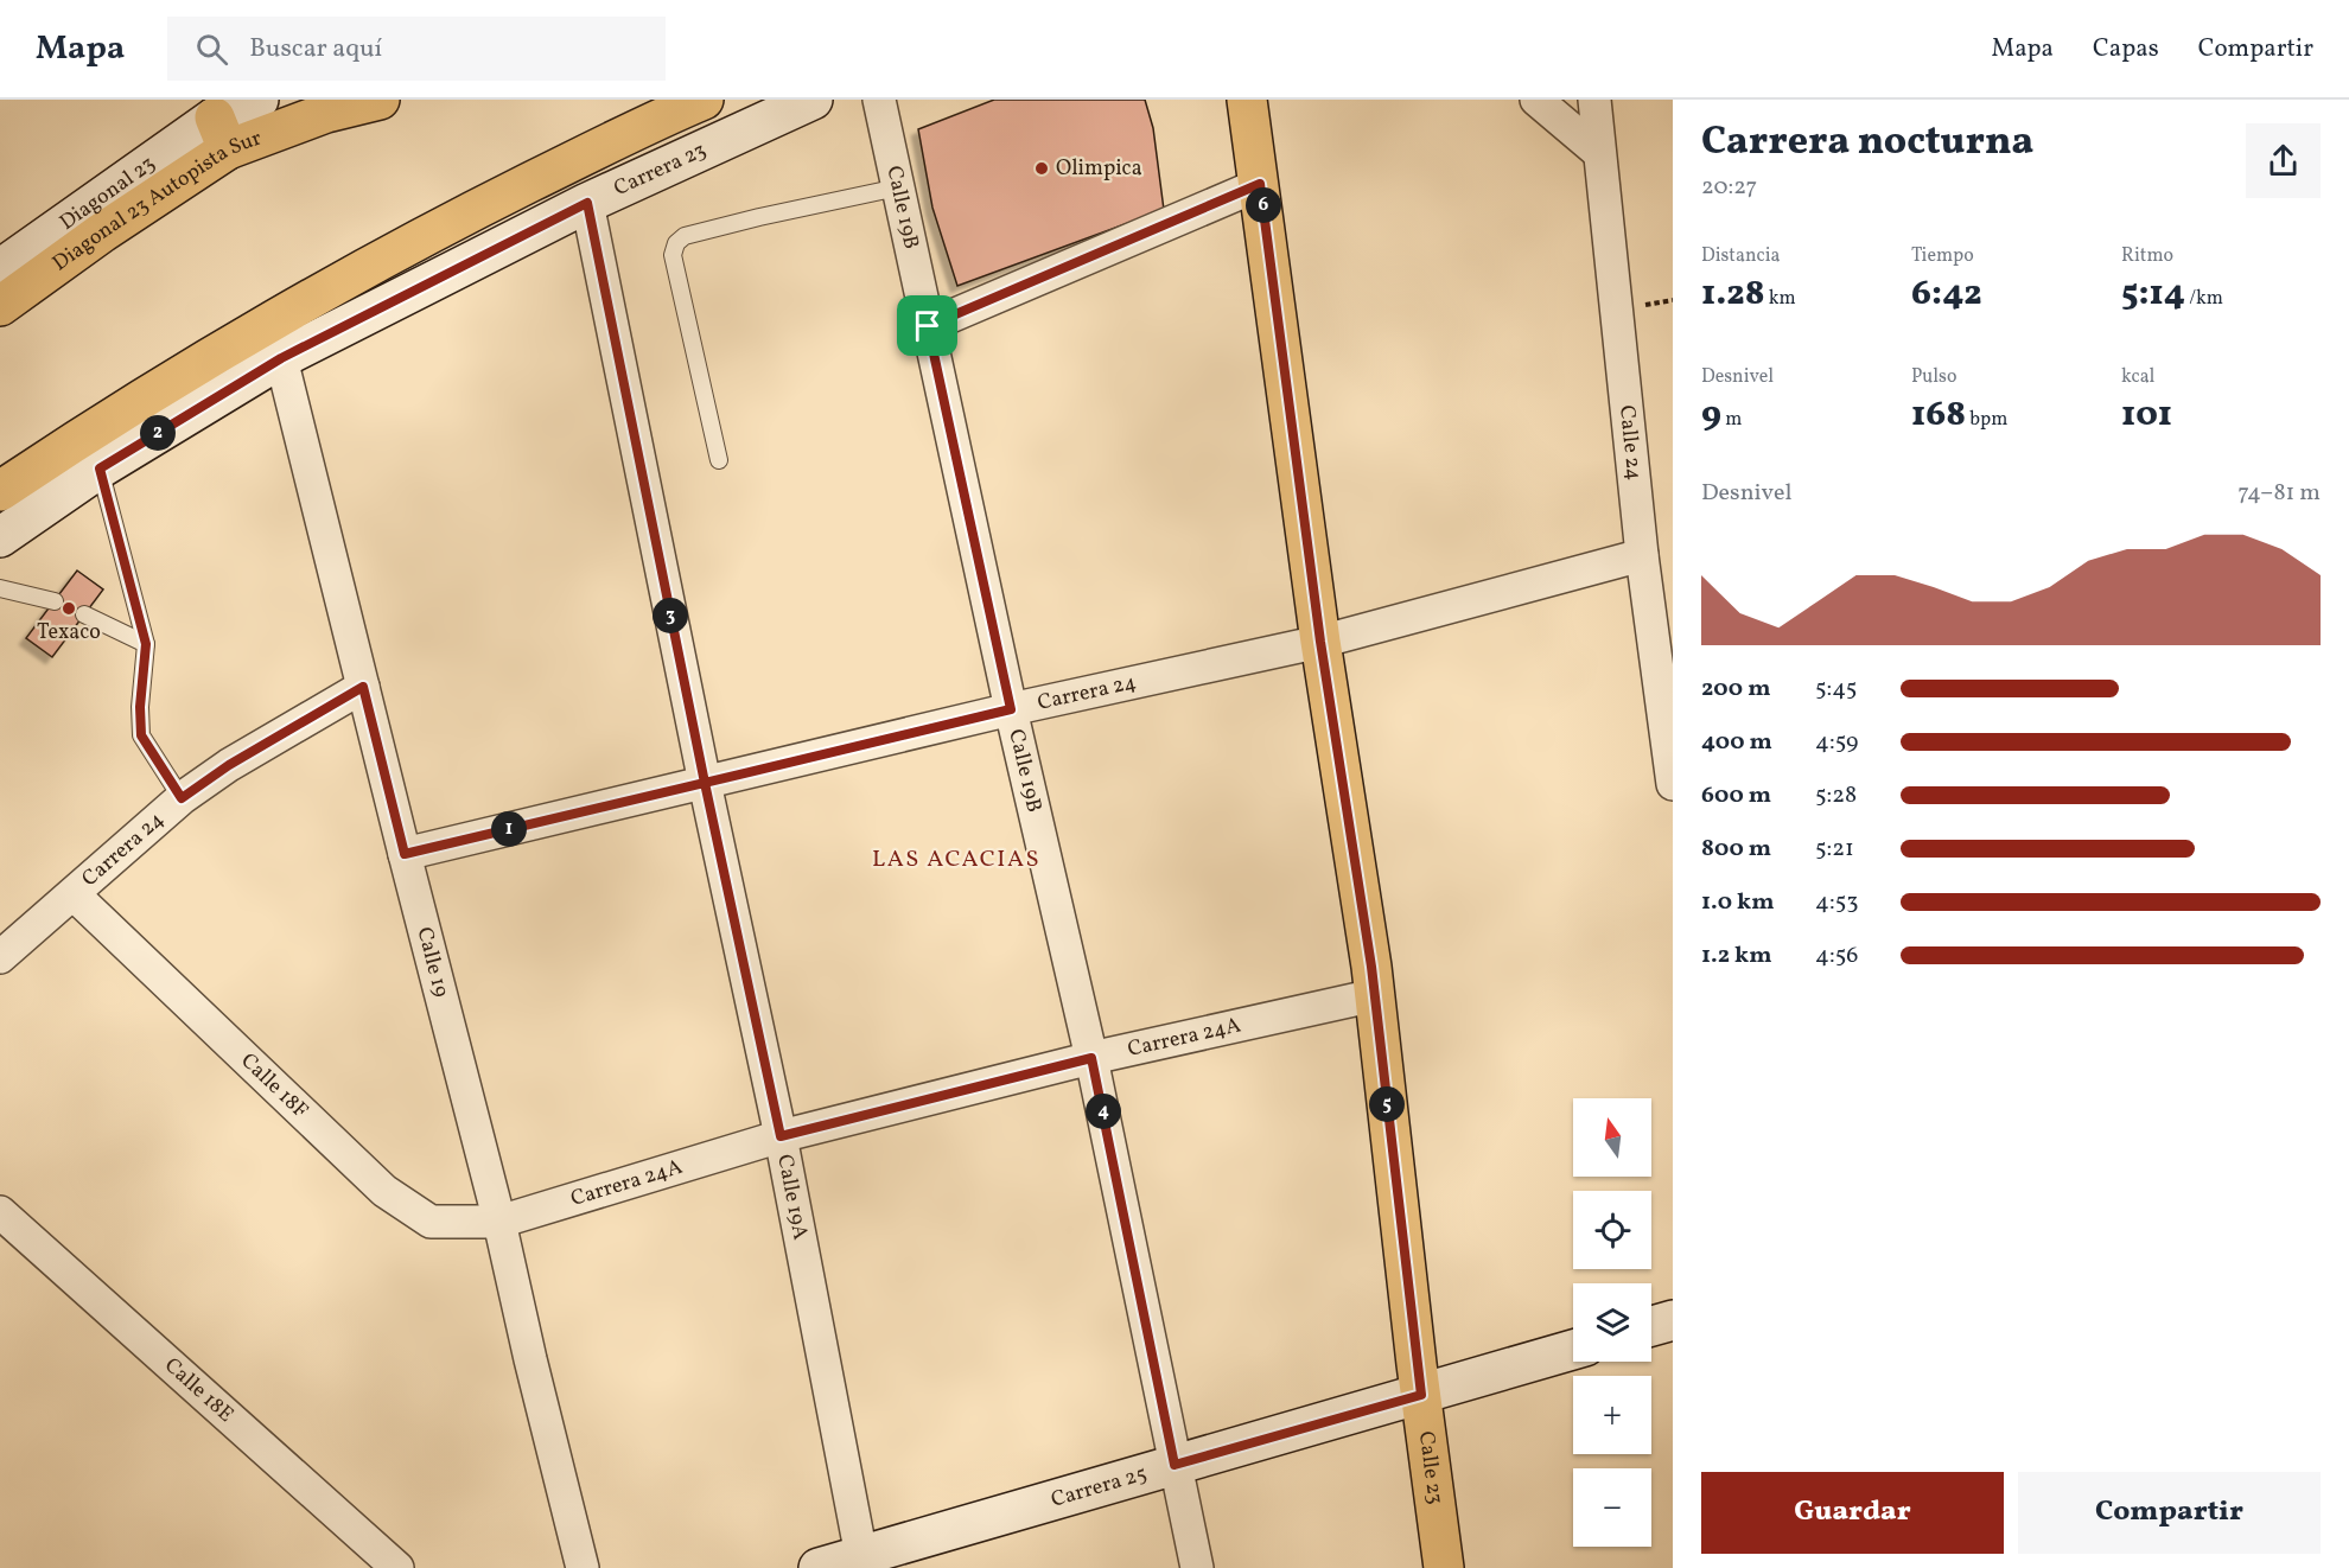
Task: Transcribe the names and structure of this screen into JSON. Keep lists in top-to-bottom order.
{
  "streets": {
    "main road": ["Diagonal 23 Autopista Sur", "Calle 23"],
    "street": [
      "Carrera 23",
      "Diagonal 23",
      "Calle 19B",
      "Calle 24",
      "Carrera 24",
      "Calle 19",
      "Carrera 24A",
      "Calle 18F",
      "Calle 19A",
      "Calle 18E",
      "Carrera 25"
    ]
  },
  "crossings": [
    ["Carrera 23", "Calle 19"],
    ["Carrera 23", "Calle 19A"],
    ["Diagonal 23", "Diagonal 23 Autopista Sur"],
    ["Calle 19B", "Carrera 24"],
    ["Calle 19B", "Carrera 24A"],
    ["Calle 19B", "Carrera 25"],
    ["Calle 24", "Carrera 24"],
    ["Carrera 24", "Calle 19"],
    ["Carrera 24", "Calle 18F"],
    ["Carrera 24", "Calle 19A"],
    ["Carrera 24", "Calle 23"],
    ["Calle 19", "Carrera 24A"],
    ["Calle 19", "Calle 18F"],
    ["Carrera 24A", "Calle 18F"],
    ["Carrera 24A", "Calle 19A"],
    ["Carrera 24A", "Calle 23"],
    ["Calle 19A", "Carrera 25"],
    ["Calle 23", "Carrera 25"]
  ],
  "districts": ["LAS ACACIAS"],
  "places": ["Olimpica", "Texaco"],
  "north": "top",
  "page": {
    "header": "Mapa",
    "search": "Buscar aquí",
    "nav": ["Mapa", "Capas", "Compartir"],
    "heading": ["Carrera nocturna", "20:27"],
    "pins": [
      "6",
      "2",
      "3",
      "1",
      "5",
      "4"
    ],
    "stats": [
      ["Distancia", "1.28 km"],
      ["Tiempo", "6:42"],
      ["Ritmo", "5:14 /km"],
      ["Desnivel", "9 m"],
      ["Pulso", "168 bpm"],
      ["kcal", "101"]
    ],
    "chart": ["Desnivel", "74–81 m"],
    "list": [
      {
        "name": "200 m",
        "note": "5:45"
      },
      {
        "name": "400 m",
        "note": "4:59"
      },
      {
        "name": "600 m",
        "note": "5:28"
      },
      {
        "name": "800 m",
        "note": "5:21"
      },
      {
        "name": "1.0 km",
        "note": "4:53"
      },
      {
        "name": "1.2 km",
        "note": "4:56"
      }
    ],
    "map_buttons": ["+", "−"],
    "buttons": ["Guardar", "Compartir"]
  }
}
